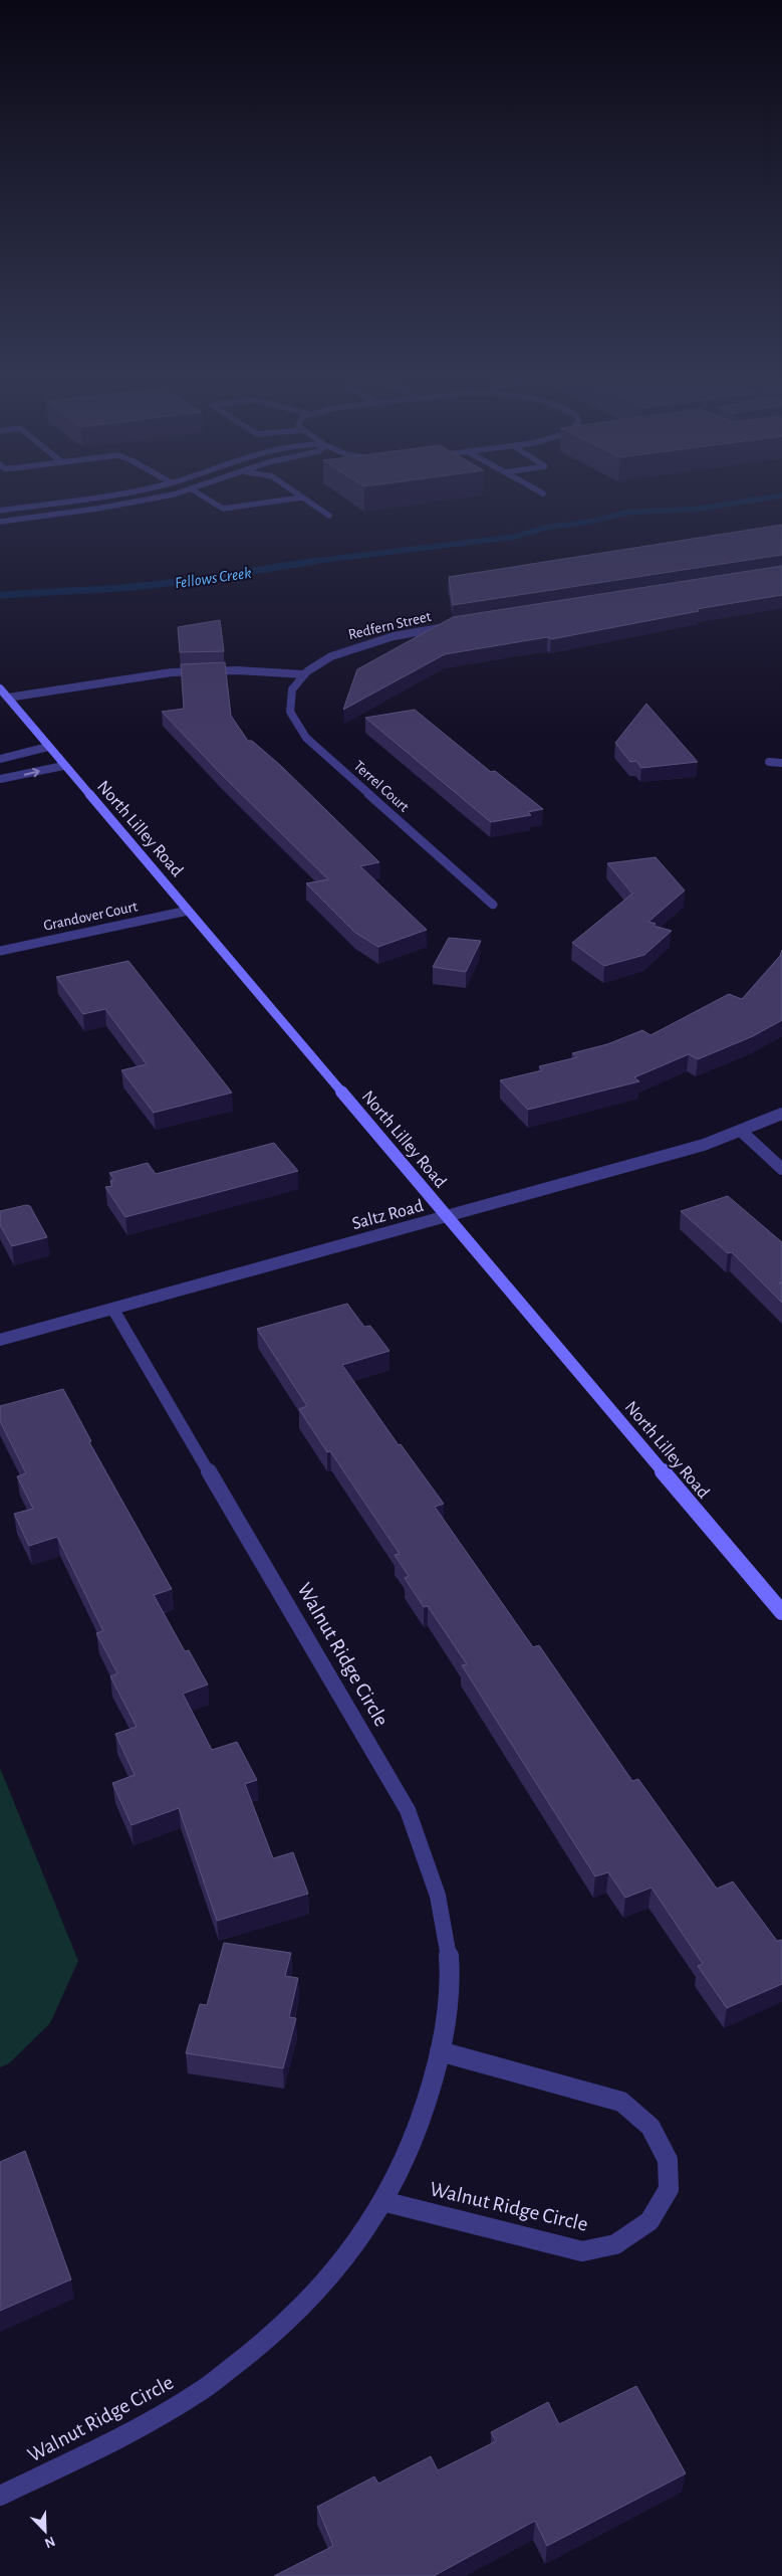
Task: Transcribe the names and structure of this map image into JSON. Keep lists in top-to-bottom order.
{
  "streets": {
    "street": [
      "Redfern Street",
      "Terrel Court",
      "North Lilley Road",
      "Grandover Court",
      "Saltz Road",
      "Walnut Ridge Circle"
    ]
  },
  "crossings": [
    ["Redfern Street", "Terrel Court"],
    ["North Lilley Road", "Grandover Court"],
    ["North Lilley Road", "Saltz Road"],
    ["Saltz Road", "Walnut Ridge Circle"]
  ],
  "water": ["Fellows Creek"],
  "north": "bottom right"
}
